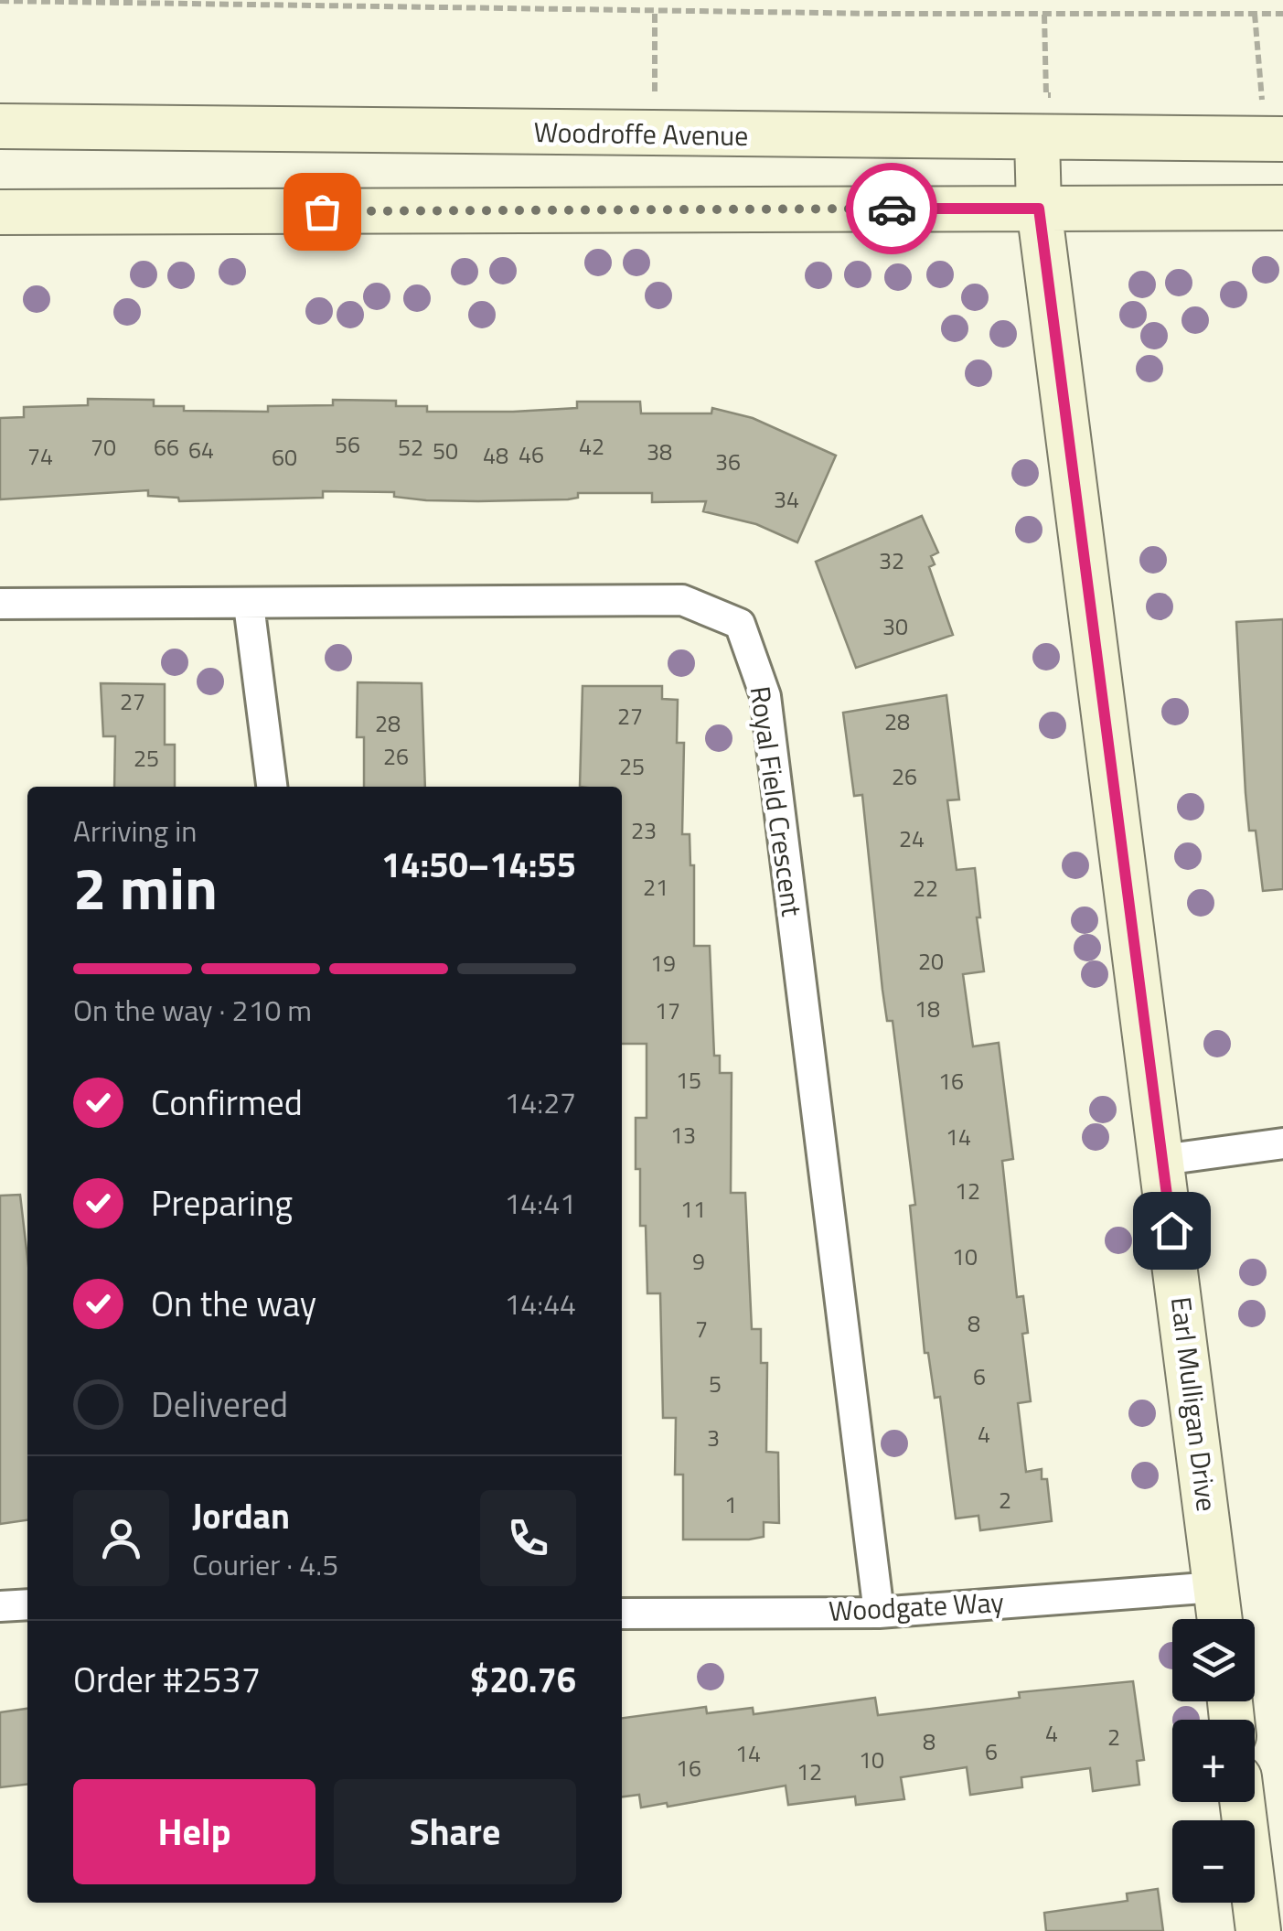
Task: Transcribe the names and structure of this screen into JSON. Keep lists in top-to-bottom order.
{
  "streets": {
    "main road": ["Woodroffe Avenue", "Earl Mulligan Drive"],
    "street": ["Royal Field Crescent", "Woodgate Way"]
  },
  "crossings": [
    ["Woodroffe Avenue", "Earl Mulligan Drive"],
    ["Royal Field Crescent", "Woodgate Way"],
    ["Earl Mulligan Drive", "Woodgate Way"]
  ],
  "house_numbers": [
    "56",
    "42",
    "70",
    "66",
    "52",
    "64",
    "50",
    "38",
    "46",
    "48",
    "74",
    "60",
    "36",
    "34",
    "32",
    "30",
    "27",
    "27",
    "28",
    "28",
    "26",
    "25",
    "25",
    "26",
    "23",
    "24",
    "21",
    "22",
    "20",
    "19",
    "18",
    "17",
    "15",
    "16",
    "13",
    "14",
    "12",
    "11",
    "10",
    "9",
    "8",
    "7",
    "6",
    "5",
    "4",
    "3",
    "2",
    "1",
    "4",
    "2",
    "8",
    "6",
    "14",
    "10",
    "16",
    "12"
  ],
  "page": {
    "heading": ["2 min", "Arriving in", "14:50–14:55"],
    "panel": [
      "Jordan",
      "Courier · 4.5",
      "Order #2537",
      "$20.76"
    ],
    "bar": "On the way · 210 m",
    "list": [
      ["Confirmed", "14:27"],
      ["Preparing", "14:41"],
      ["On the way", "14:44"],
      "Delivered"
    ],
    "map_buttons": ["+", "−"],
    "buttons": ["Help", "Share"]
  }
}
